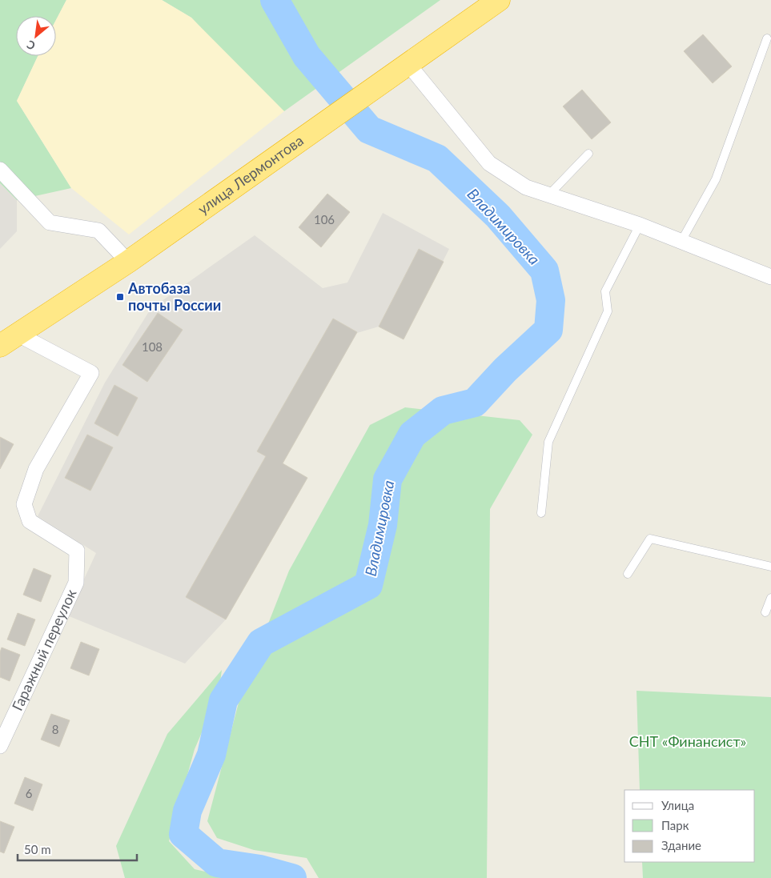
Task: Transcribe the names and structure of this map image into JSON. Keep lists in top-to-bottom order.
{
  "streets": {
    "highway": ["улица Лермонтова"],
    "street": ["Гаражный переулок"]
  },
  "crossings": [
    ["улица Лермонтова", "Гаражный переулок"]
  ],
  "water": ["Владимировка"],
  "parks": ["СНТ «Финансист»"],
  "places": {
    "transit": ["Автобаза почты России"]
  },
  "house_numbers": [
    "106",
    "108",
    "8",
    "6"
  ],
  "legend": ["Улица", "Парк", "Здание"],
  "scale_bar": "50 m",
  "north": "bottom left"
}
